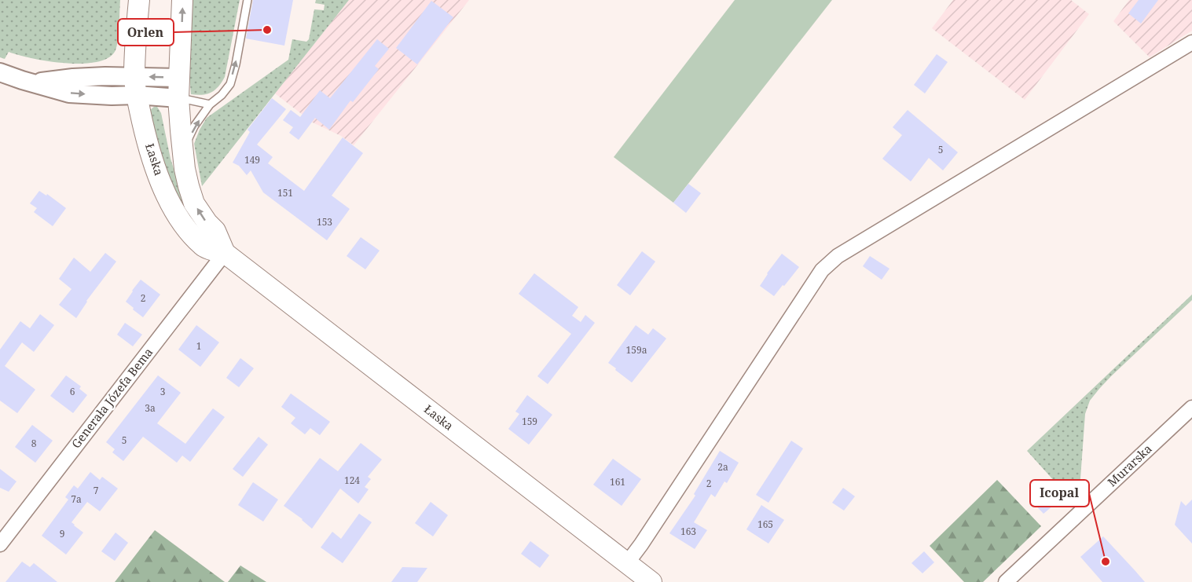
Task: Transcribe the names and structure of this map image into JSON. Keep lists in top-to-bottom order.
{
  "streets": {
    "main road": ["Łaska"],
    "street": ["Generała Józefa Bema", "Murarska"]
  },
  "crossings": [
    ["Łaska", "Generała Józefa Bema"]
  ],
  "places": ["Orlen", "Icopal"],
  "house_numbers": [
    "5",
    "149",
    "151",
    "153",
    "2",
    "1",
    "159a",
    "6",
    "3",
    "3a",
    "159",
    "5",
    "8",
    "2a",
    "124",
    "161",
    "2",
    "7",
    "7a",
    "165",
    "163",
    "9"
  ]
}
